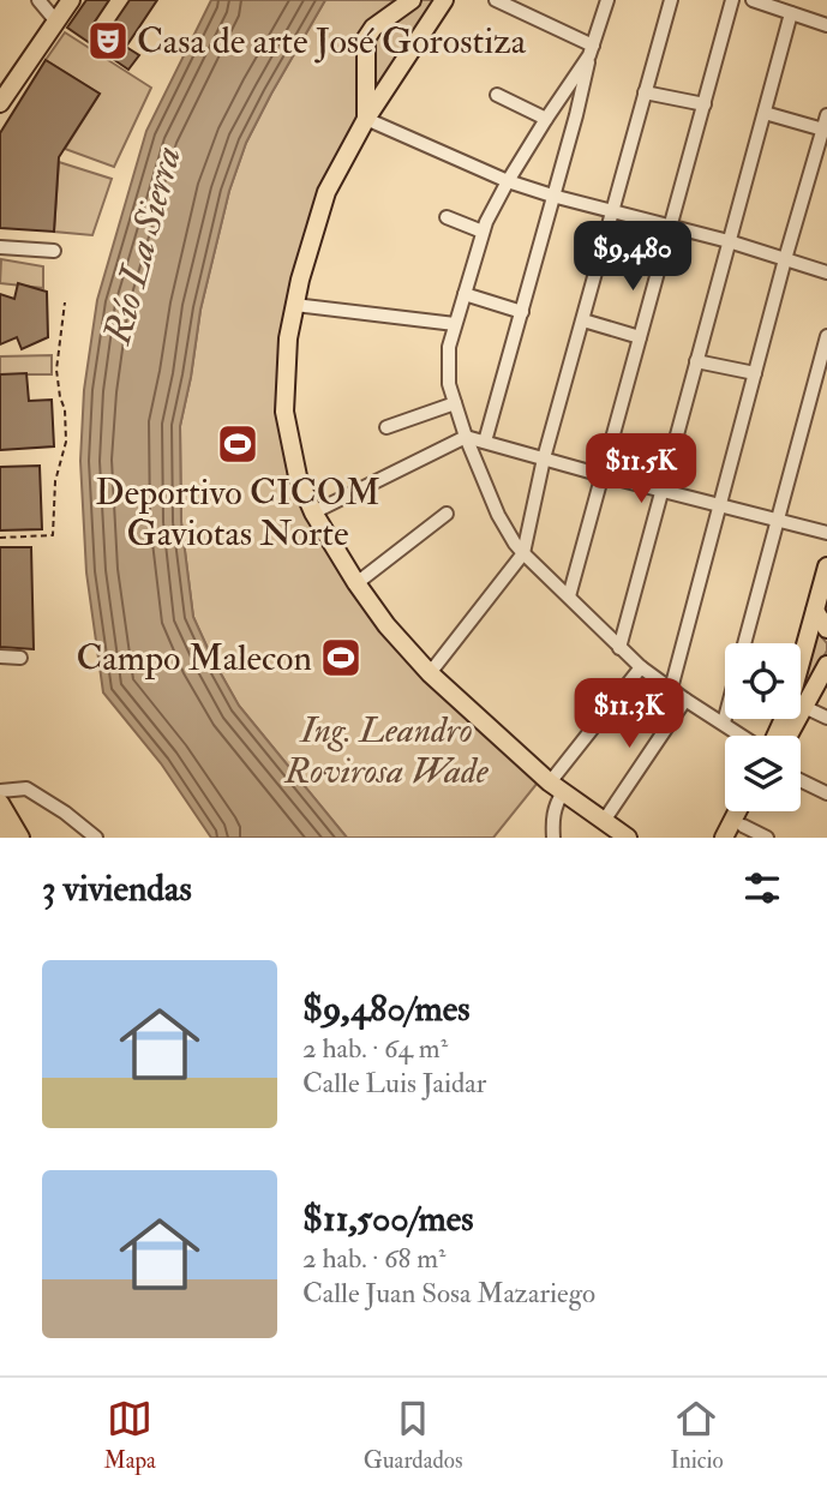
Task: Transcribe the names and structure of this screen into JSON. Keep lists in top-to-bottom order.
{
  "water": ["Río La Sierra"],
  "parks": ["Ing. Leandro Rovirosa Wade"],
  "places": {
    "theatre": ["Casa de arte José Gorostiza"],
    "sports": ["Deportivo CICOM Gaviotas Norte", "Campo Malecon"]
  },
  "page": {
    "price": ["$9,480", "$11.5K", "$11.3K"],
    "heading": "3 viviendas",
    "list": [
      {
        "name": "$9,480/mes",
        "note": "2 hab. · 64 m² · Calle Luis Jaidar"
      },
      {
        "name": "$11,500/mes",
        "note": "2 hab. · 68 m² · Calle Juan Sosa Mazariego"
      }
    ],
    "tabs": ["Mapa", "Guardados", "Inicio"]
  }
}
